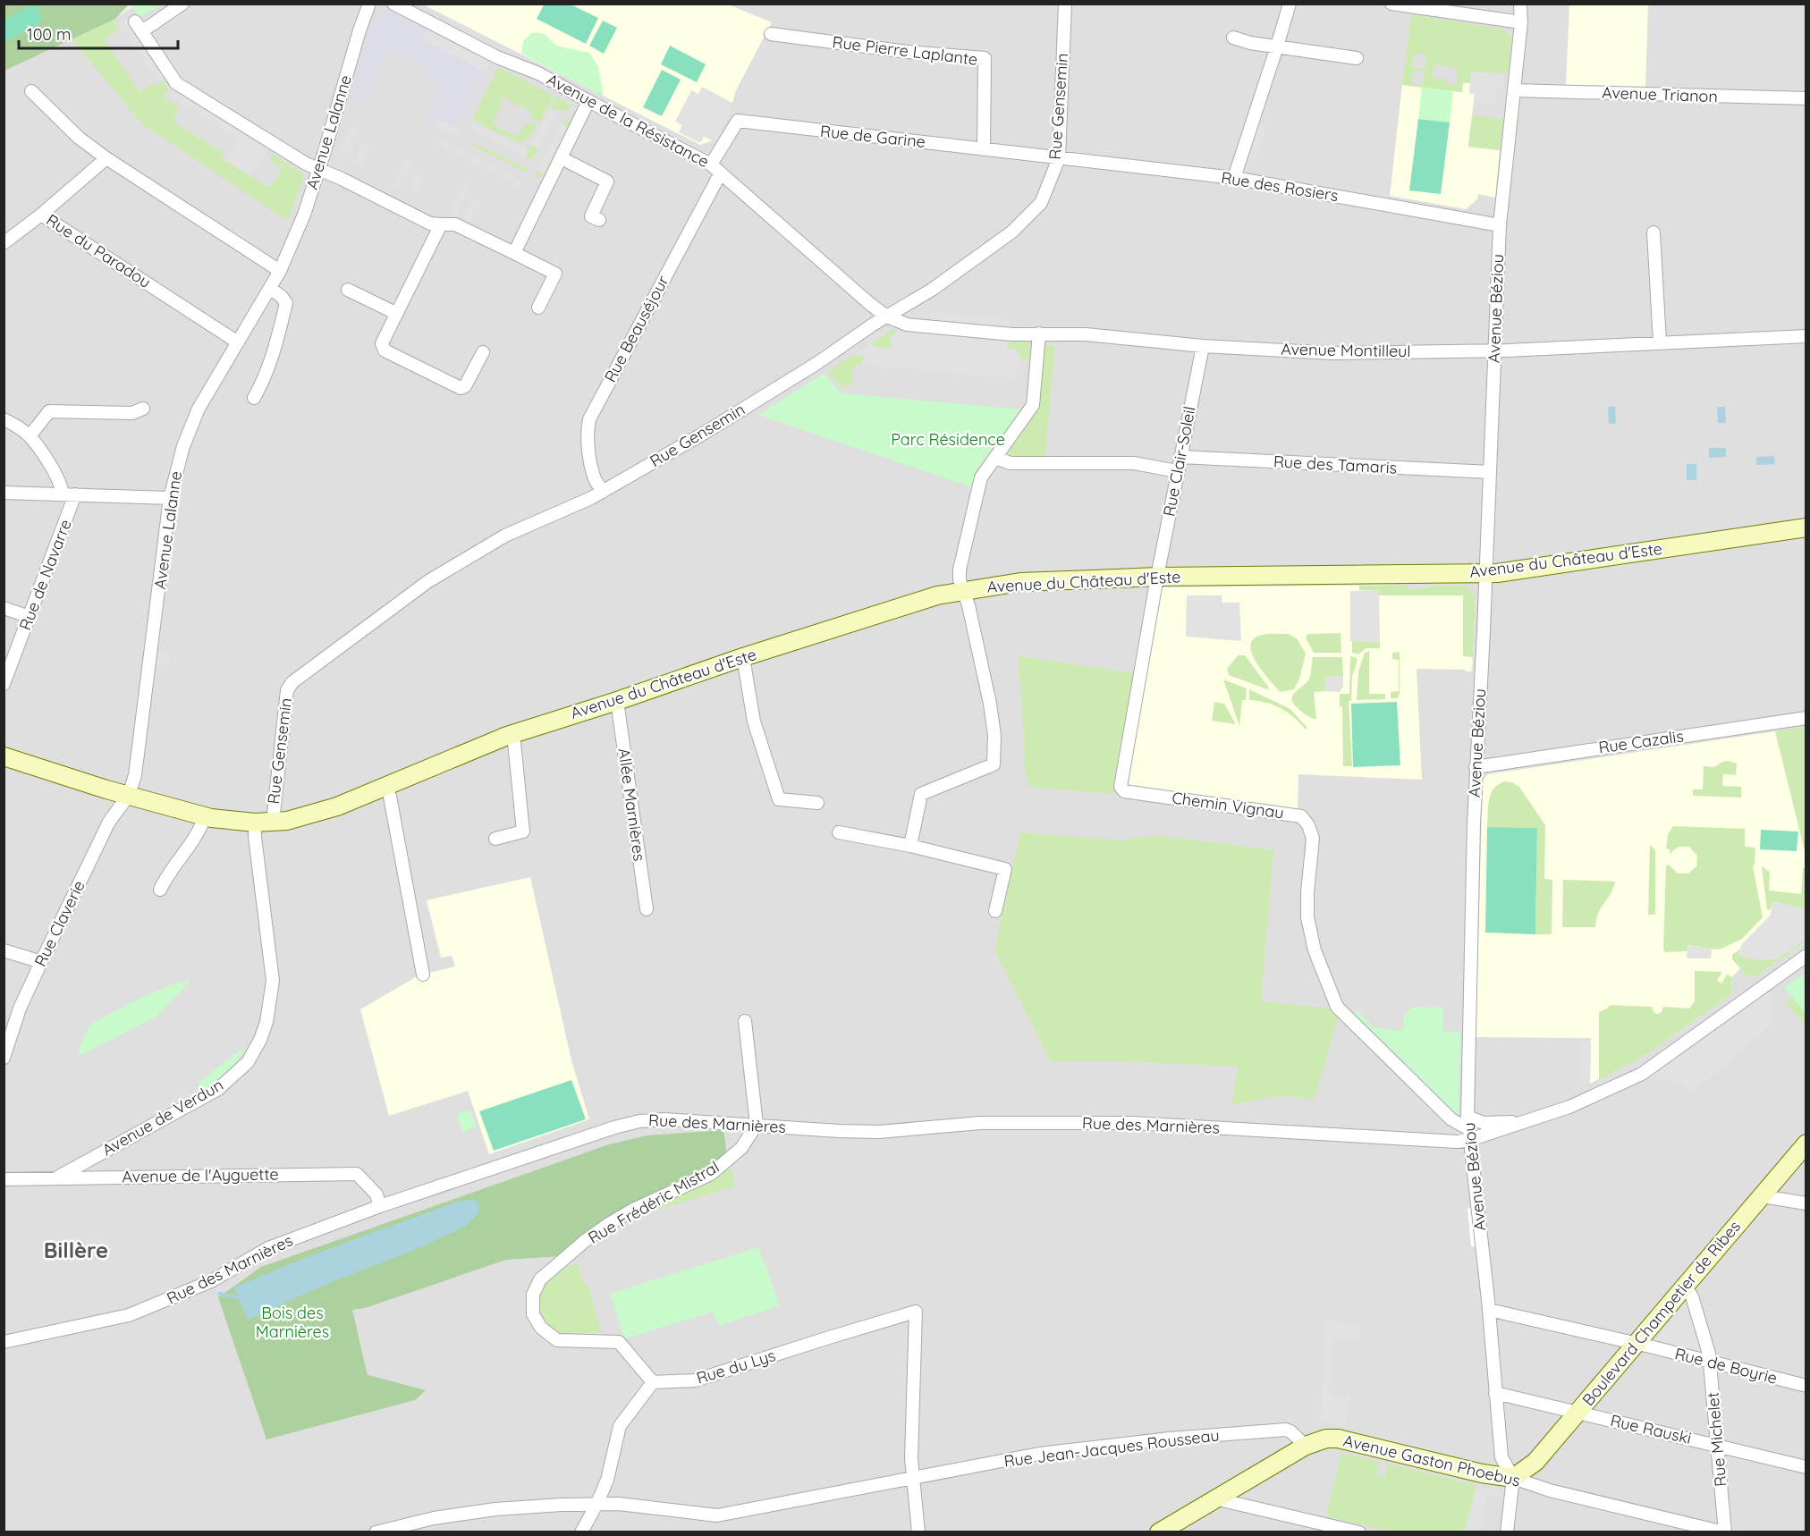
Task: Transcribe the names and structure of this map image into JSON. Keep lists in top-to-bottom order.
{
  "streets": {
    "street": [
      "Rue Pierre Laplante",
      "Avenue Trianon",
      "Rue Gensemin",
      "Avenue de la Résistance",
      "Avenue Lalanne",
      "Rue de Garine",
      "Rue des Rosiers",
      "Rue du Paradou",
      "Avenue Béziou",
      "Rue Beauséjour",
      "Avenue Montilleul",
      "Rue Clair-Soleil",
      "Rue des Tamaris",
      "Avenue du Château d'Este",
      "Rue de Navarre",
      "Rue Cazalis",
      "Allée Marnières",
      "Chemin Vignau",
      "Rue Claverie",
      "Avenue de Verdun",
      "Rue des Marnières",
      "Avenue de l'Ayguette",
      "Rue Frédéric Mistral",
      "Boulevard Champetier de Ribes",
      "Rue de Boyrie",
      "Rue du Lys",
      "Rue Rauski",
      "Rue Michelet",
      "Rue Jean-Jacques Rousseau",
      "Avenue Gaston Phoebus"
    ]
  },
  "crossings": [
    ["Rue Pierre Laplante", "Rue de Garine"],
    ["Avenue Trianon", "Avenue Béziou"],
    ["Rue Gensemin", "Avenue de la Résistance"],
    ["Rue Gensemin", "Rue de Garine"],
    ["Rue Gensemin", "Rue des Rosiers"],
    ["Rue Gensemin", "Rue Beauséjour"],
    ["Rue Gensemin", "Avenue Montilleul"],
    ["Rue Gensemin", "Avenue du Château d'Este"],
    ["Rue Gensemin", "Avenue de Verdun"],
    ["Avenue de la Résistance", "Rue de Garine"],
    ["Avenue de la Résistance", "Rue Beauséjour"],
    ["Avenue de la Résistance", "Avenue Montilleul"],
    ["Avenue Lalanne", "Rue du Paradou"],
    ["Avenue Lalanne", "Avenue du Château d'Este"],
    ["Avenue Lalanne", "Rue Claverie"],
    ["Rue de Garine", "Rue des Rosiers"],
    ["Rue de Garine", "Rue Beauséjour"],
    ["Rue des Rosiers", "Avenue Béziou"],
    ["Avenue Béziou", "Avenue Montilleul"],
    ["Avenue Béziou", "Rue des Tamaris"],
    ["Avenue Béziou", "Avenue du Château d'Este"],
    ["Avenue Béziou", "Rue Cazalis"],
    ["Avenue Béziou", "Chemin Vignau"],
    ["Avenue Béziou", "Rue des Marnières"],
    ["Avenue Béziou", "Boulevard Champetier de Ribes"],
    ["Avenue Béziou", "Rue de Boyrie"],
    ["Avenue Béziou", "Rue Rauski"],
    ["Avenue Béziou", "Avenue Gaston Phoebus"],
    ["Avenue Montilleul", "Rue Clair-Soleil"],
    ["Rue Clair-Soleil", "Rue des Tamaris"],
    ["Rue Clair-Soleil", "Avenue du Château d'Este"],
    ["Rue Clair-Soleil", "Chemin Vignau"],
    ["Avenue du Château d'Este", "Allée Marnières"],
    ["Avenue du Château d'Este", "Chemin Vignau"],
    ["Avenue du Château d'Este", "Rue Claverie"],
    ["Avenue du Château d'Este", "Avenue de Verdun"],
    ["Chemin Vignau", "Rue des Marnières"],
    ["Avenue de Verdun", "Avenue de l'Ayguette"],
    ["Rue des Marnières", "Avenue de l'Ayguette"],
    ["Rue des Marnières", "Rue Frédéric Mistral"],
    ["Rue Frédéric Mistral", "Rue du Lys"],
    ["Boulevard Champetier de Ribes", "Rue de Boyrie"],
    ["Boulevard Champetier de Ribes", "Rue Rauski"],
    ["Boulevard Champetier de Ribes", "Rue Michelet"],
    ["Boulevard Champetier de Ribes", "Avenue Gaston Phoebus"],
    ["Rue de Boyrie", "Rue Michelet"],
    ["Rue du Lys", "Rue Jean-Jacques Rousseau"],
    ["Rue Rauski", "Rue Michelet"],
    ["Rue Michelet", "Avenue Gaston Phoebus"],
    ["Rue Jean-Jacques Rousseau", "Avenue Gaston Phoebus"]
  ],
  "districts": ["Billère"],
  "parks": ["Parc Résidence", "Bois des Marnières"],
  "scale_bar": "100 m"
}
